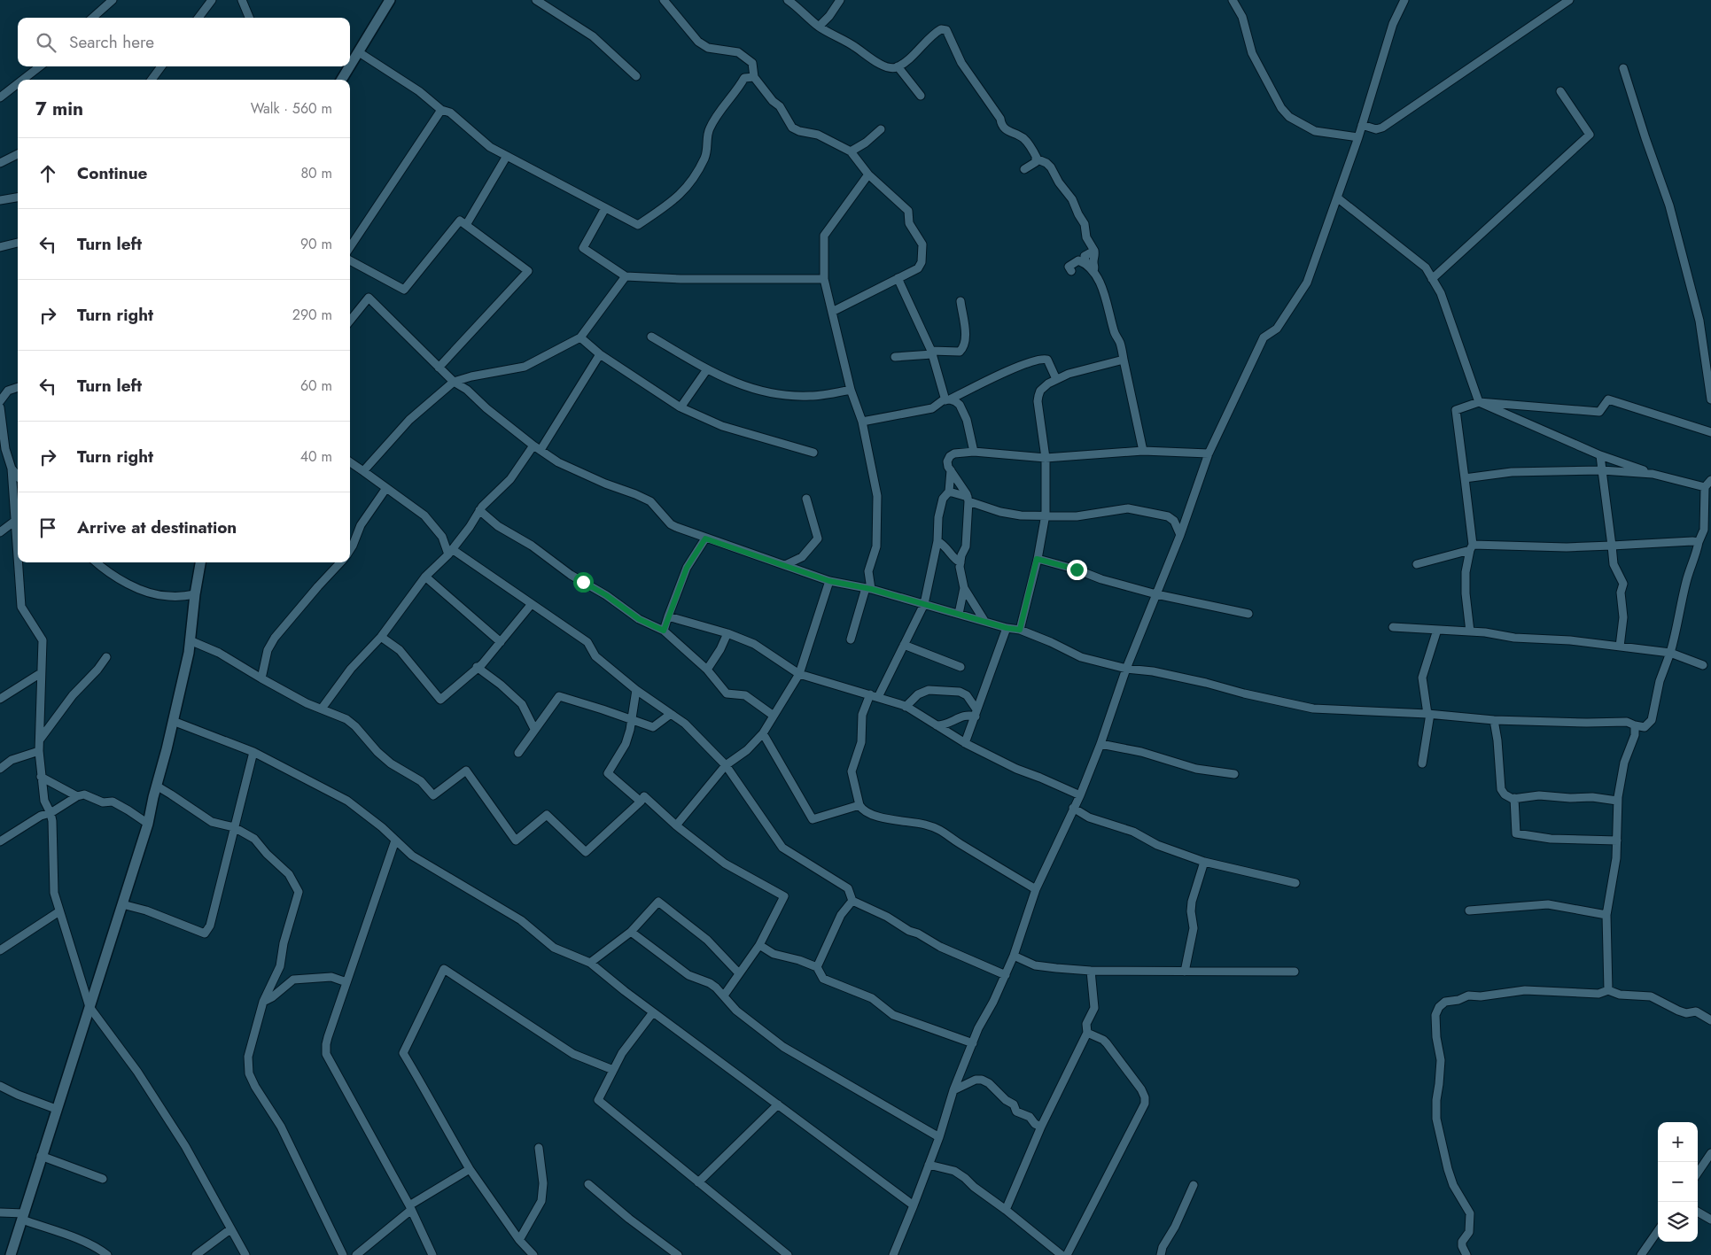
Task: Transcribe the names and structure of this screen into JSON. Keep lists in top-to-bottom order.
{
  "page": {
    "search": "Search here",
    "heading": ["7 min", "Walk · 560 m"],
    "list": [
      ["Continue", "80 m"],
      ["Turn left", "90 m"],
      ["Turn right", "290 m"],
      ["Turn left", "60 m"],
      ["Turn right", "40 m"],
      "Arrive at destination"
    ],
    "map_buttons": ["+", "−"]
  }
}
